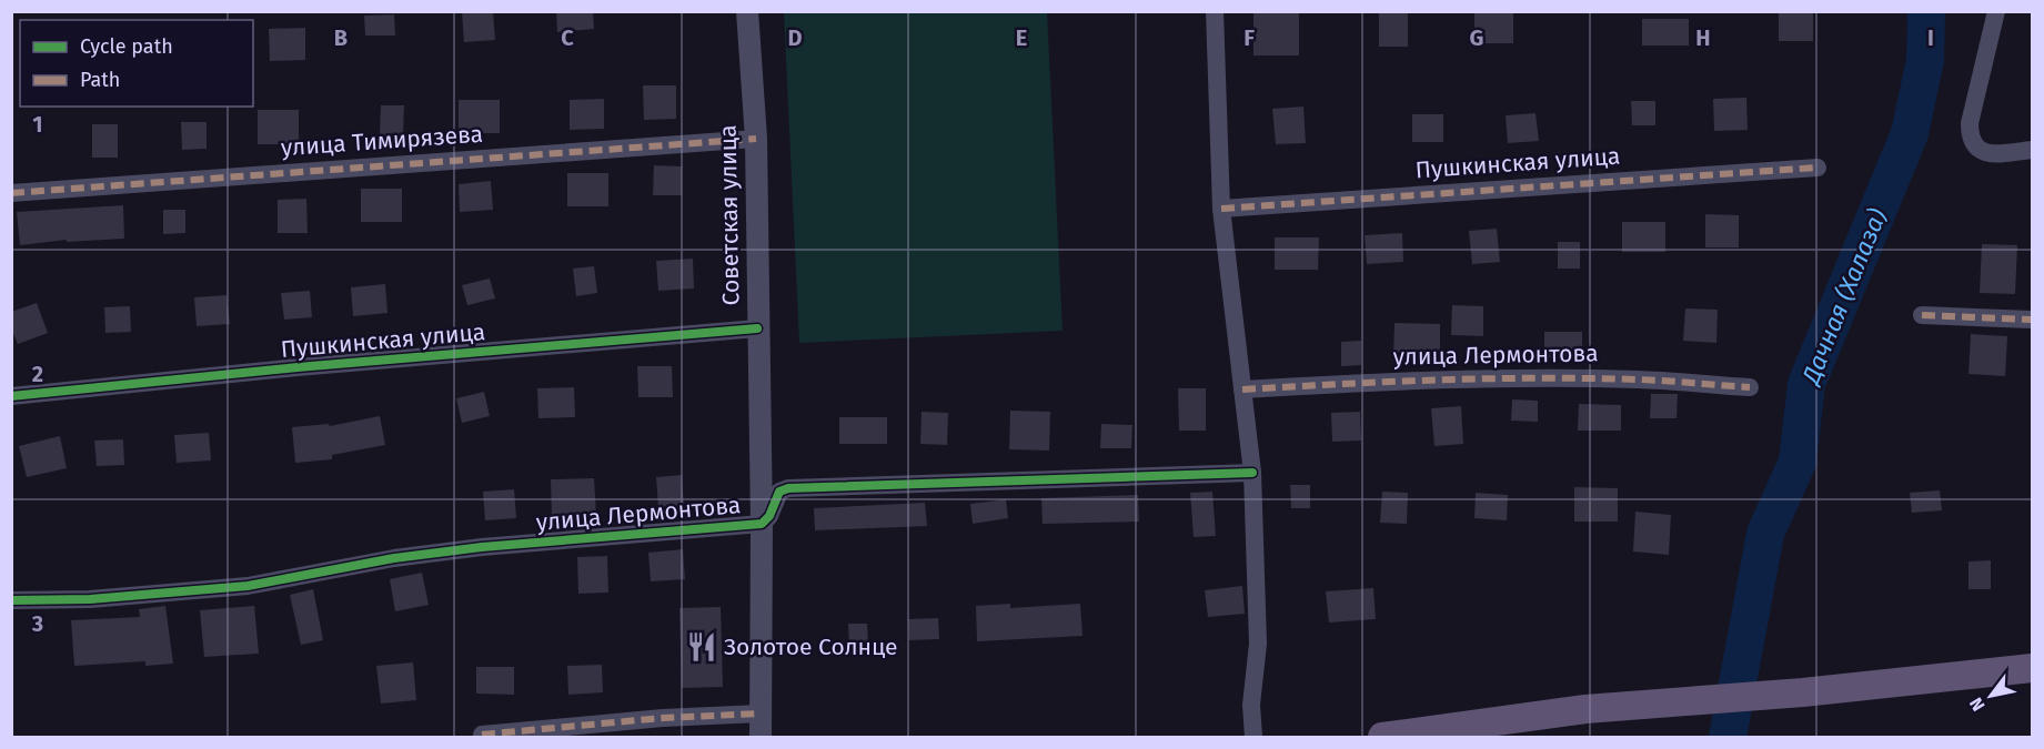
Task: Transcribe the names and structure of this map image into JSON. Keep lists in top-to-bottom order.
{
  "streets": {
    "street": [
      "улица Тимирязева",
      "Пушкинская улица",
      "Советская улица",
      "улица Лермонтова"
    ]
  },
  "crossings": [
    ["улица Тимирязева", "Советская улица"],
    ["Пушкинская улица", "Советская улица"],
    ["Советская улица", "улица Лермонтова"]
  ],
  "water": ["Дачная (Халаза)"],
  "places": {
    "restaurant": ["Золотое Солнце"]
  },
  "legend": ["Cycle path", "Path"],
  "north": "bottom left",
  "grid": {
    "columns": [
      "B",
      "C",
      "D",
      "E",
      "F",
      "G",
      "H",
      "I"
    ],
    "rows": ["1", "2", "3"]
  }
}
